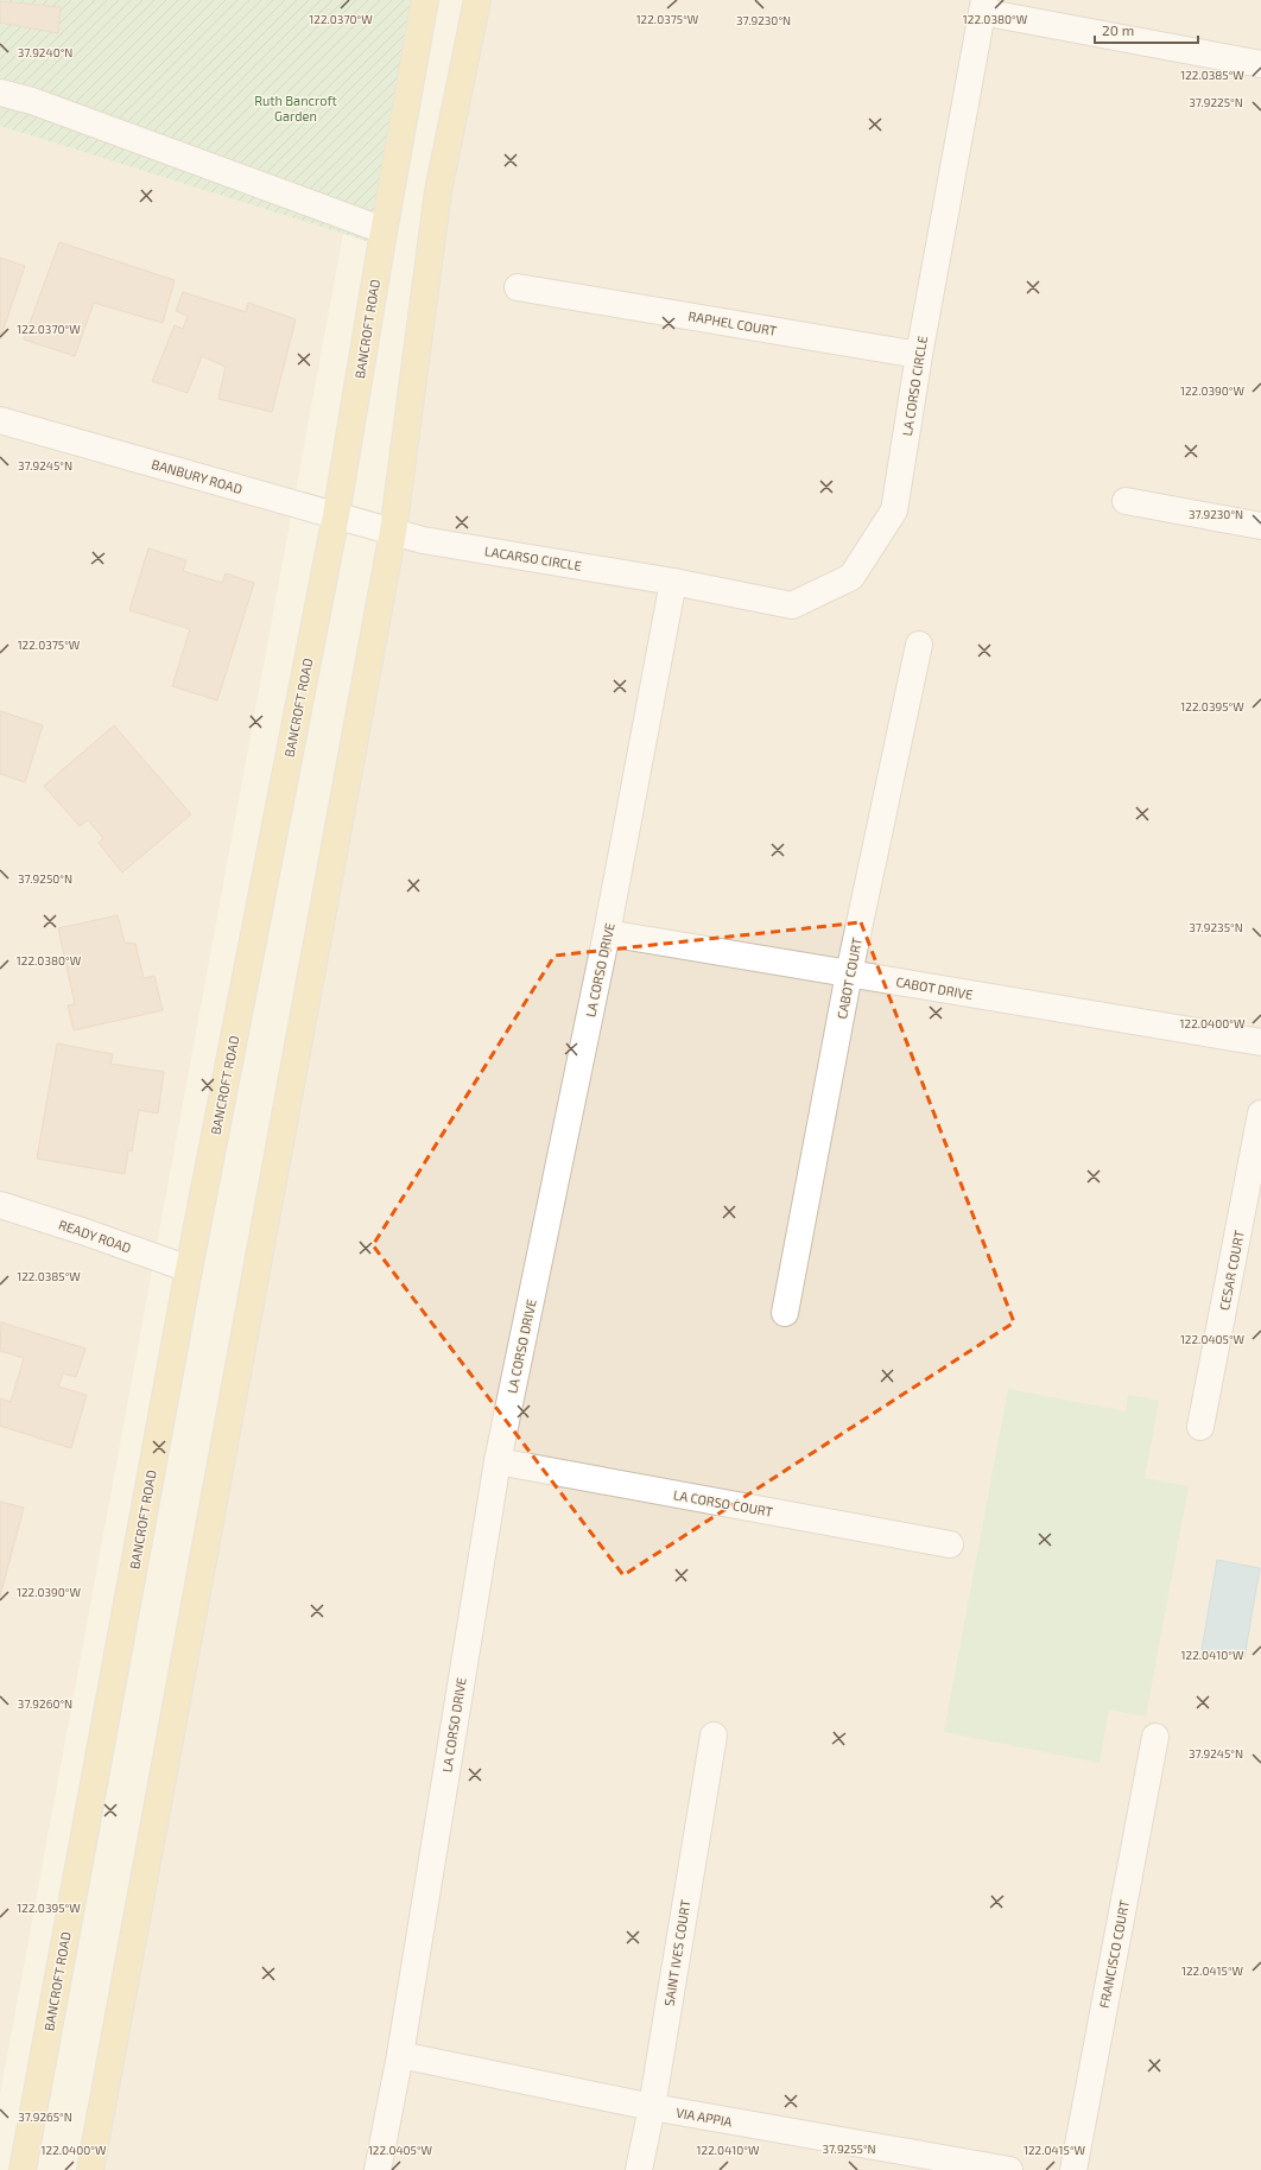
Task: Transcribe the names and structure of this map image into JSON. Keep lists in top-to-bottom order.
{
  "streets": {
    "main road": ["BANCROFT ROAD"],
    "street": [
      "RAPHEL COURT",
      "LA CORSO CIRCLE",
      "BANBURY ROAD",
      "LACARSO CIRCLE",
      "LA CORSO DRIVE",
      "CABOT COURT",
      "CABOT DRIVE",
      "READY ROAD",
      "CESAR COURT",
      "LA CORSO COURT",
      "SAINT IVES COURT",
      "FRANCISCO COURT",
      "VIA APPIA"
    ]
  },
  "crossings": [
    ["RAPHEL COURT", "LA CORSO CIRCLE"],
    ["BANCROFT ROAD", "BANBURY ROAD"],
    ["BANCROFT ROAD", "READY ROAD"],
    ["LA CORSO CIRCLE", "LACARSO CIRCLE"],
    ["LA CORSO CIRCLE", "LA CORSO DRIVE"],
    ["BANBURY ROAD", "LACARSO CIRCLE"],
    ["LACARSO CIRCLE", "LA CORSO DRIVE"],
    ["LA CORSO DRIVE", "CABOT DRIVE"],
    ["LA CORSO DRIVE", "LA CORSO COURT"],
    ["LA CORSO DRIVE", "VIA APPIA"],
    ["CABOT COURT", "CABOT DRIVE"],
    ["SAINT IVES COURT", "VIA APPIA"]
  ],
  "parks": ["Ruth Bancroft Garden"],
  "scale_bar": "20 m",
  "coordinates": [
    "122.0370°W",
    "122.0375°W",
    "122.0380°W",
    "37.9230°N",
    "37.9240°N",
    "122.0385°W",
    "37.9225°N",
    "122.0390°W",
    "37.9245°N",
    "122.0395°W",
    "37.9250°N",
    "37.9235°N",
    "122.0400°W",
    "122.0405°W",
    "122.0410°W",
    "37.9260°N",
    "122.0415°W",
    "37.9265°N",
    "37.9255°N"
  ]
}
